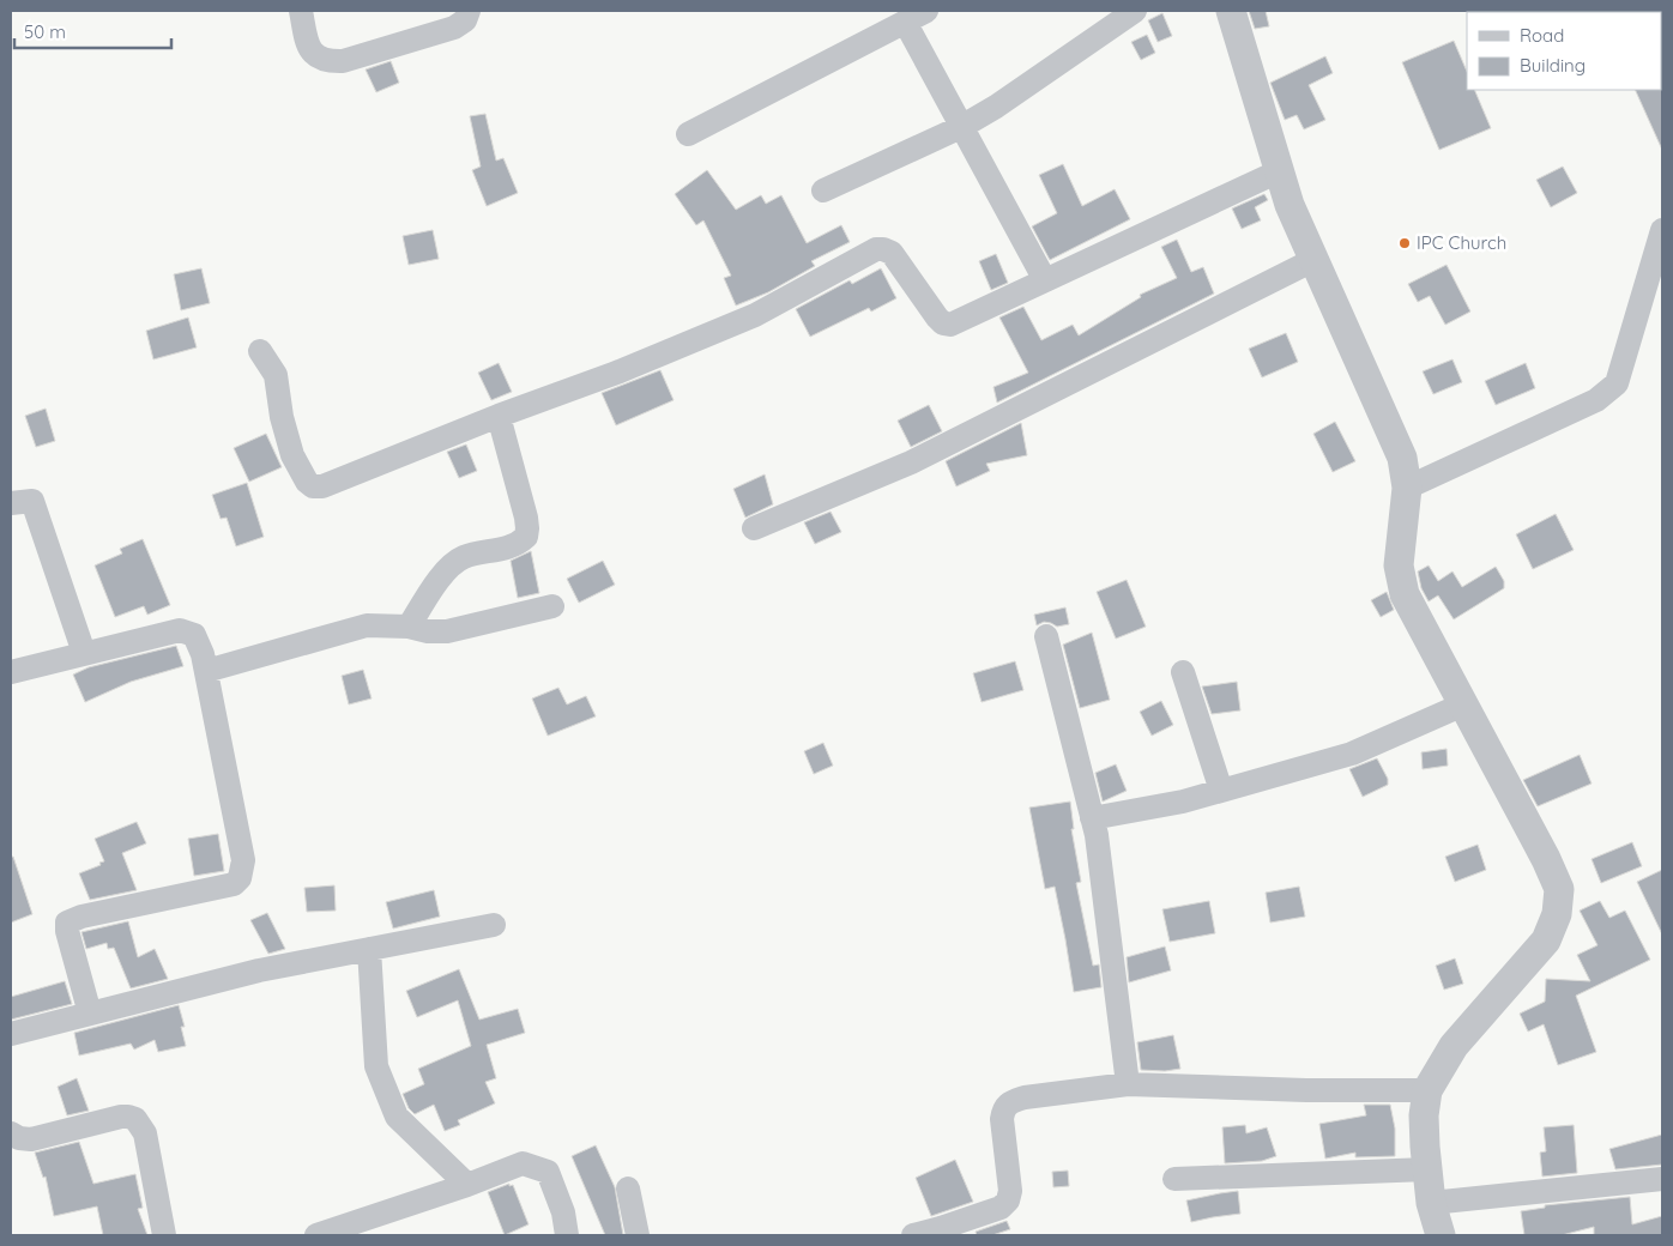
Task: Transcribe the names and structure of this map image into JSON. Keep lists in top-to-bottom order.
{
  "places": ["IPC Church"],
  "legend": ["Road", "Building"],
  "scale_bar": "50 m"
}
